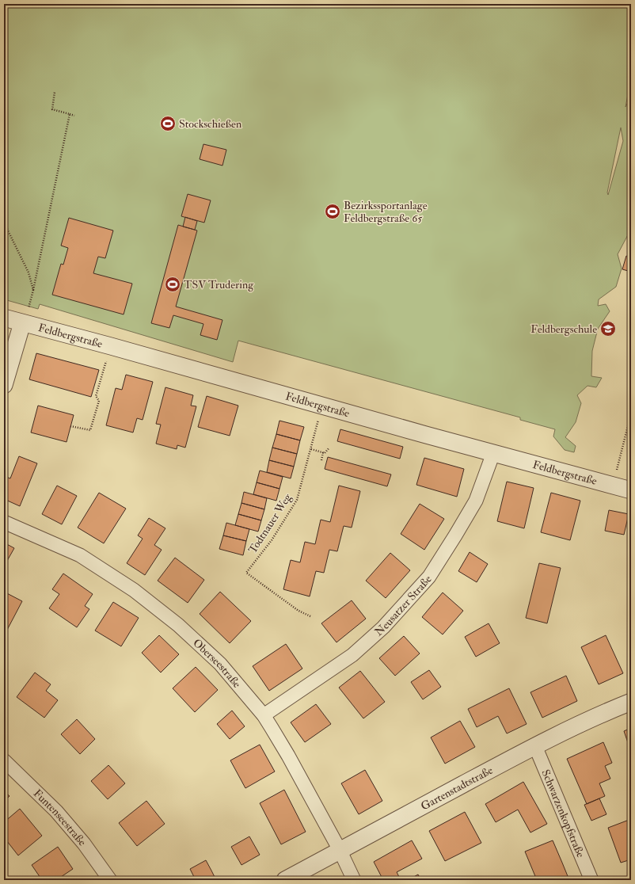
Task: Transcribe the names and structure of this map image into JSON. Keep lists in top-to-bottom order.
{
  "streets": {
    "street": [
      "Feldbergstraße",
      "Neusatzer Straße",
      "Oberseestraße",
      "Gartenstadtstraße",
      "Schwarzenkopfstraße",
      "Funtenseestraße"
    ],
    "path": ["Todtnauer Weg"]
  },
  "crossings": [
    ["Feldbergstraße", "Todtnauer Weg"],
    ["Feldbergstraße", "Neusatzer Straße"],
    ["Neusatzer Straße", "Oberseestraße"],
    ["Oberseestraße", "Gartenstadtstraße"],
    ["Gartenstadtstraße", "Schwarzenkopfstraße"]
  ],
  "places": {
    "sports": ["Stockschießen", "Bezirkssportanlage Feldbergstraße 65", "TSV Trudering"],
    "school or university": ["Feldbergschule"]
  }
}
